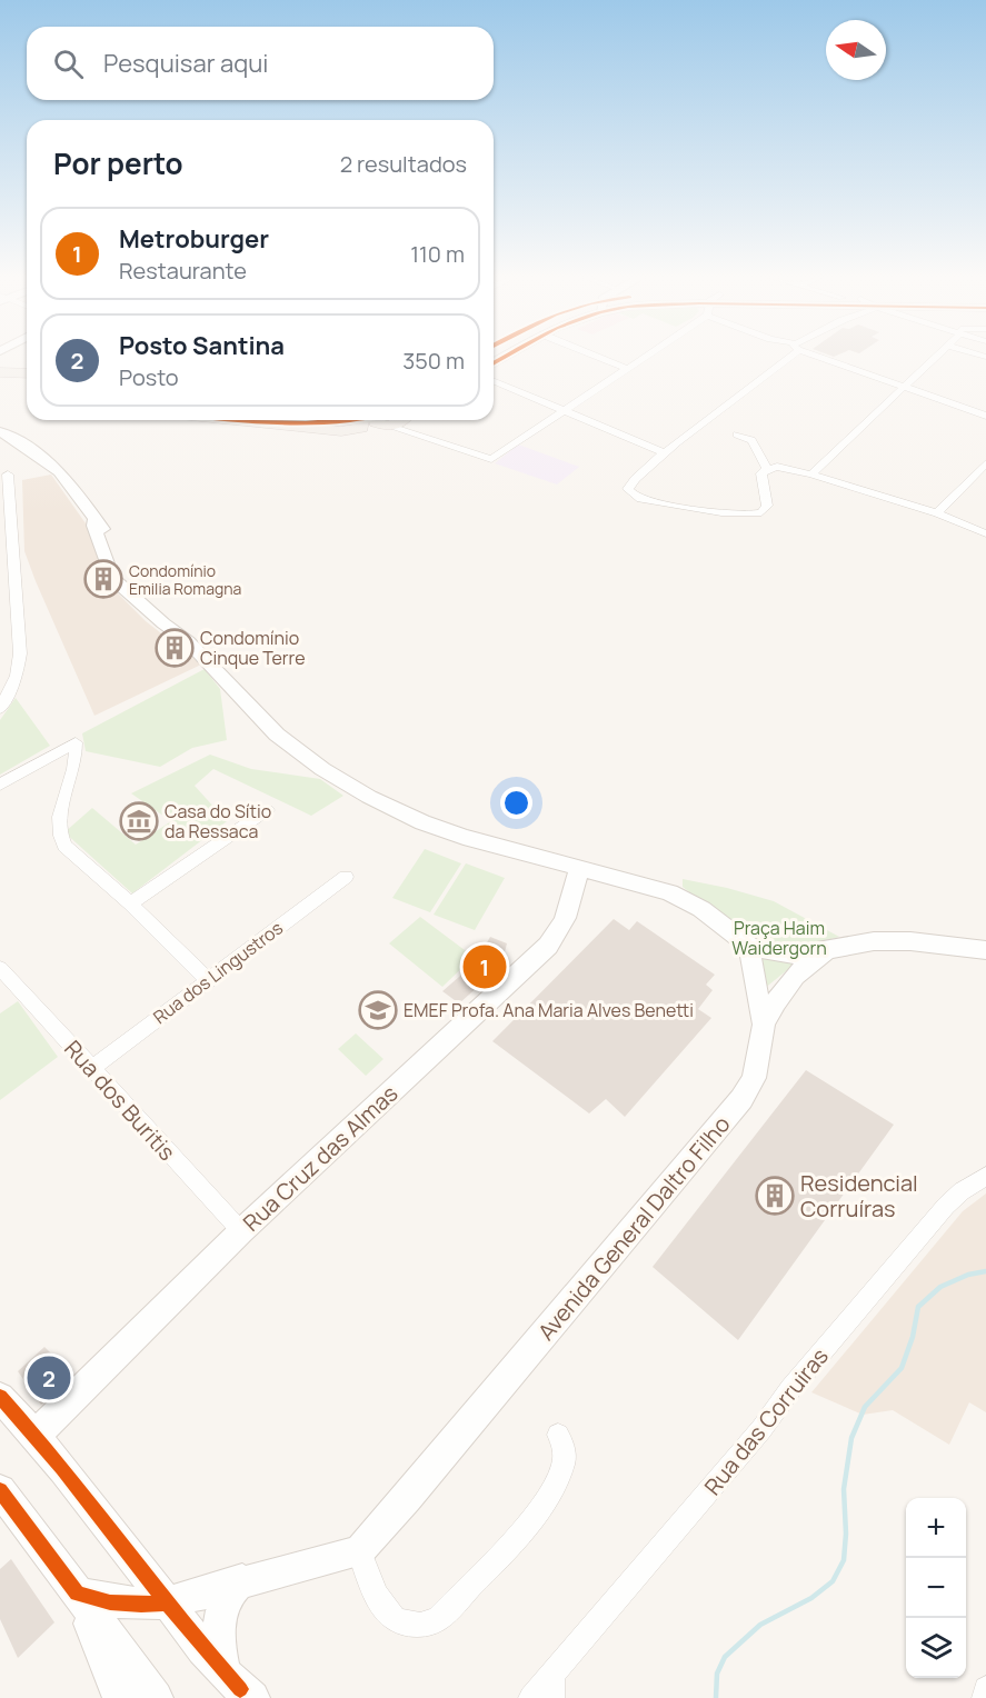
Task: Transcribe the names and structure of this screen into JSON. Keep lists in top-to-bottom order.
{
  "streets": {
    "street": [
      "Rua dos Lingustros",
      "Rua dos Buritis",
      "Rua Cruz das Almas",
      "Avenida General Daltro Filho",
      "Rua das Corruiras"
    ]
  },
  "crossings": [
    ["Rua dos Lingustros", "Rua dos Buritis"],
    ["Rua dos Buritis", "Rua Cruz das Almas"]
  ],
  "parks": ["Praça Haim Waidergorn"],
  "places": {
    "building": ["Condomínio Emilia Romagna", "Condomínio Cinque Terre", "Residencial Corruíras"],
    "museum": ["Casa do Sítio da Ressaca"],
    "school or university": ["EMEF Profa. Ana Maria Alves Benetti"]
  },
  "north": "left",
  "page": {
    "search": "Pesquisar aqui",
    "heading": ["Por perto", "2 resultados"],
    "list": [
      {
        "mark": "1",
        "name": "Metroburger",
        "note": "Restaurante",
        "value": "110 m"
      },
      {
        "mark": "2",
        "name": "Posto Santina",
        "note": "Posto",
        "value": "350 m"
      }
    ],
    "pins": ["1", "2"],
    "map_buttons": ["+", "−"]
  }
}
